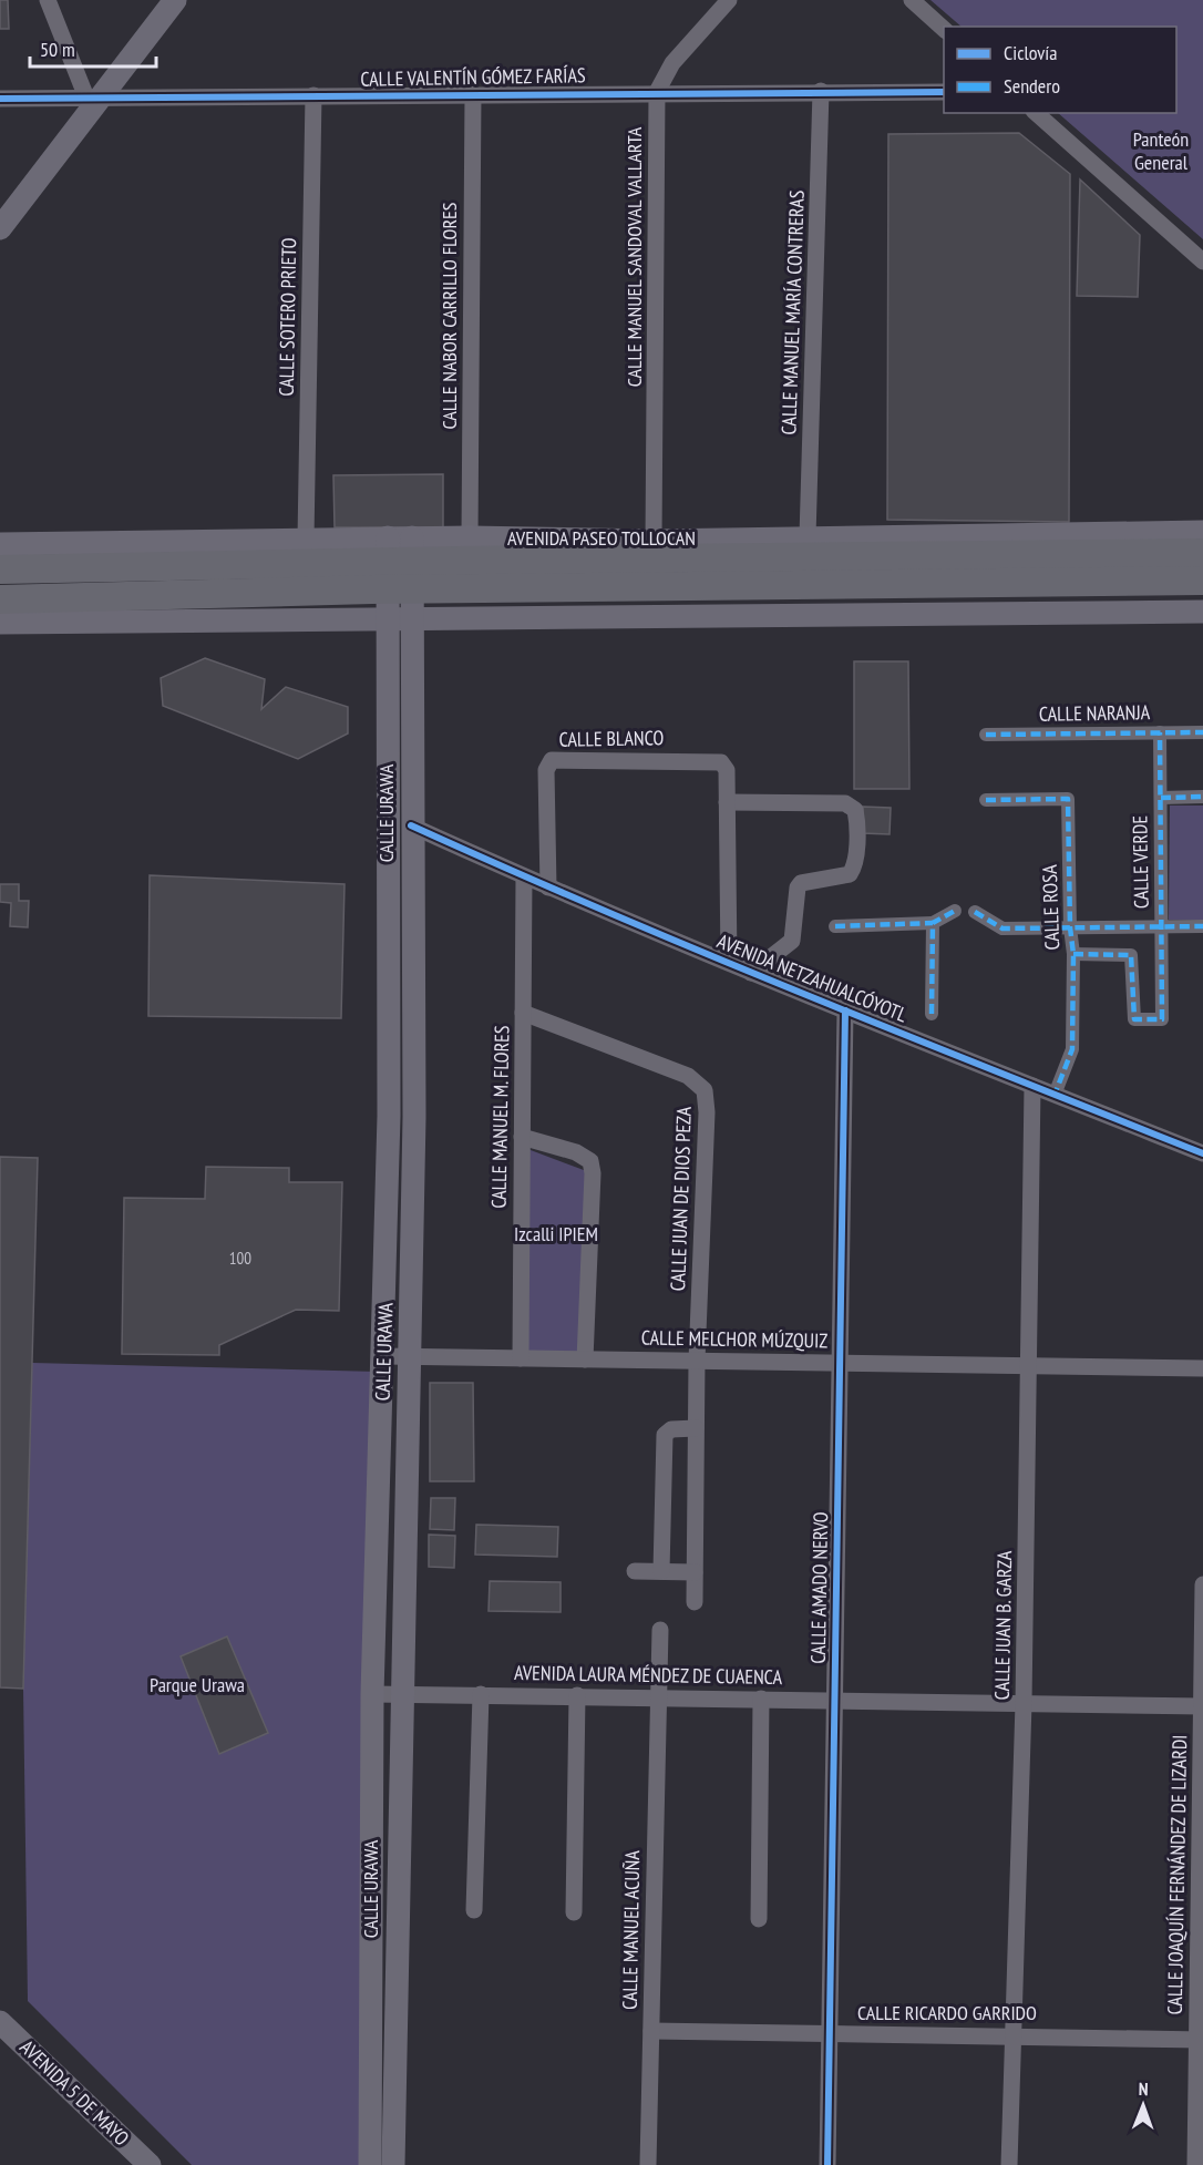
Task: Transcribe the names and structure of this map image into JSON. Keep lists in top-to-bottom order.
{
  "streets": {
    "highway": ["AVENIDA PASEO TOLLOCAN"],
    "main road": ["CALLE URAWA", "AVENIDA 5 DE MAYO"],
    "street": [
      "CALLE VALENTÍN GÓMEZ FARÍAS",
      "CALLE MANUEL SANDOVAL VALLARTA",
      "CALLE MANUEL MARÍA CONTRERAS",
      "CALLE NABOR CARRILLO FLORES",
      "CALLE SOTERO PRIETO",
      "CALLE NARANJA",
      "CALLE BLANCO",
      "CALLE VERDE",
      "CALLE ROSA",
      "AVENIDA NETZAHUALCÓYOTL",
      "CALLE MANUEL M. FLORES",
      "CALLE JUAN DE DIOS PEZA",
      "CALLE MELCHOR MÚZQUIZ",
      "CALLE AMADO NERVO",
      "CALLE JUAN B. GARZA",
      "AVENIDA LAURA MÉNDEZ DE CUAENCA",
      "CALLE JOAQUÍN FERNÁNDEZ DE LIZARDI",
      "CALLE MANUEL ACUÑA",
      "CALLE RICARDO GARRIDO"
    ]
  },
  "crossings": [
    ["CALLE VALENTÍN GÓMEZ FARÍAS", "CALLE MANUEL SANDOVAL VALLARTA"],
    ["CALLE VALENTÍN GÓMEZ FARÍAS", "CALLE MANUEL MARÍA CONTRERAS"],
    ["CALLE VALENTÍN GÓMEZ FARÍAS", "CALLE NABOR CARRILLO FLORES"],
    ["CALLE VALENTÍN GÓMEZ FARÍAS", "CALLE SOTERO PRIETO"],
    ["CALLE MANUEL SANDOVAL VALLARTA", "AVENIDA PASEO TOLLOCAN"],
    ["CALLE MANUEL MARÍA CONTRERAS", "AVENIDA PASEO TOLLOCAN"],
    ["CALLE NABOR CARRILLO FLORES", "AVENIDA PASEO TOLLOCAN"],
    ["CALLE SOTERO PRIETO", "AVENIDA PASEO TOLLOCAN"],
    ["AVENIDA PASEO TOLLOCAN", "CALLE URAWA"],
    ["CALLE NARANJA", "CALLE VERDE"],
    ["CALLE BLANCO", "AVENIDA NETZAHUALCÓYOTL"],
    ["CALLE URAWA", "AVENIDA NETZAHUALCÓYOTL"],
    ["CALLE URAWA", "CALLE MELCHOR MÚZQUIZ"],
    ["CALLE URAWA", "AVENIDA LAURA MÉNDEZ DE CUAENCA"],
    ["CALLE VERDE", "CALLE ROSA"],
    ["CALLE ROSA", "AVENIDA NETZAHUALCÓYOTL"],
    ["AVENIDA NETZAHUALCÓYOTL", "CALLE MANUEL M. FLORES"],
    ["AVENIDA NETZAHUALCÓYOTL", "CALLE AMADO NERVO"],
    ["AVENIDA NETZAHUALCÓYOTL", "CALLE JUAN B. GARZA"],
    ["CALLE MANUEL M. FLORES", "CALLE JUAN DE DIOS PEZA"],
    ["CALLE MANUEL M. FLORES", "CALLE MELCHOR MÚZQUIZ"],
    ["CALLE JUAN DE DIOS PEZA", "CALLE MELCHOR MÚZQUIZ"],
    ["CALLE MELCHOR MÚZQUIZ", "CALLE AMADO NERVO"],
    ["CALLE MELCHOR MÚZQUIZ", "CALLE JUAN B. GARZA"],
    ["CALLE AMADO NERVO", "AVENIDA LAURA MÉNDEZ DE CUAENCA"],
    ["CALLE AMADO NERVO", "CALLE RICARDO GARRIDO"],
    ["CALLE JUAN B. GARZA", "AVENIDA LAURA MÉNDEZ DE CUAENCA"],
    ["CALLE JUAN B. GARZA", "CALLE RICARDO GARRIDO"],
    ["AVENIDA LAURA MÉNDEZ DE CUAENCA", "CALLE JOAQUÍN FERNÁNDEZ DE LIZARDI"],
    ["AVENIDA LAURA MÉNDEZ DE CUAENCA", "CALLE MANUEL ACUÑA"],
    ["CALLE JOAQUÍN FERNÁNDEZ DE LIZARDI", "CALLE RICARDO GARRIDO"],
    ["CALLE MANUEL ACUÑA", "CALLE RICARDO GARRIDO"]
  ],
  "parks": ["Panteón General", "Izcalli IPIEM", "Parque Urawa"],
  "house_numbers": ["100"],
  "legend": ["Ciclovía", "Sendero"],
  "scale_bar": "50 m",
  "north": "top"
}
